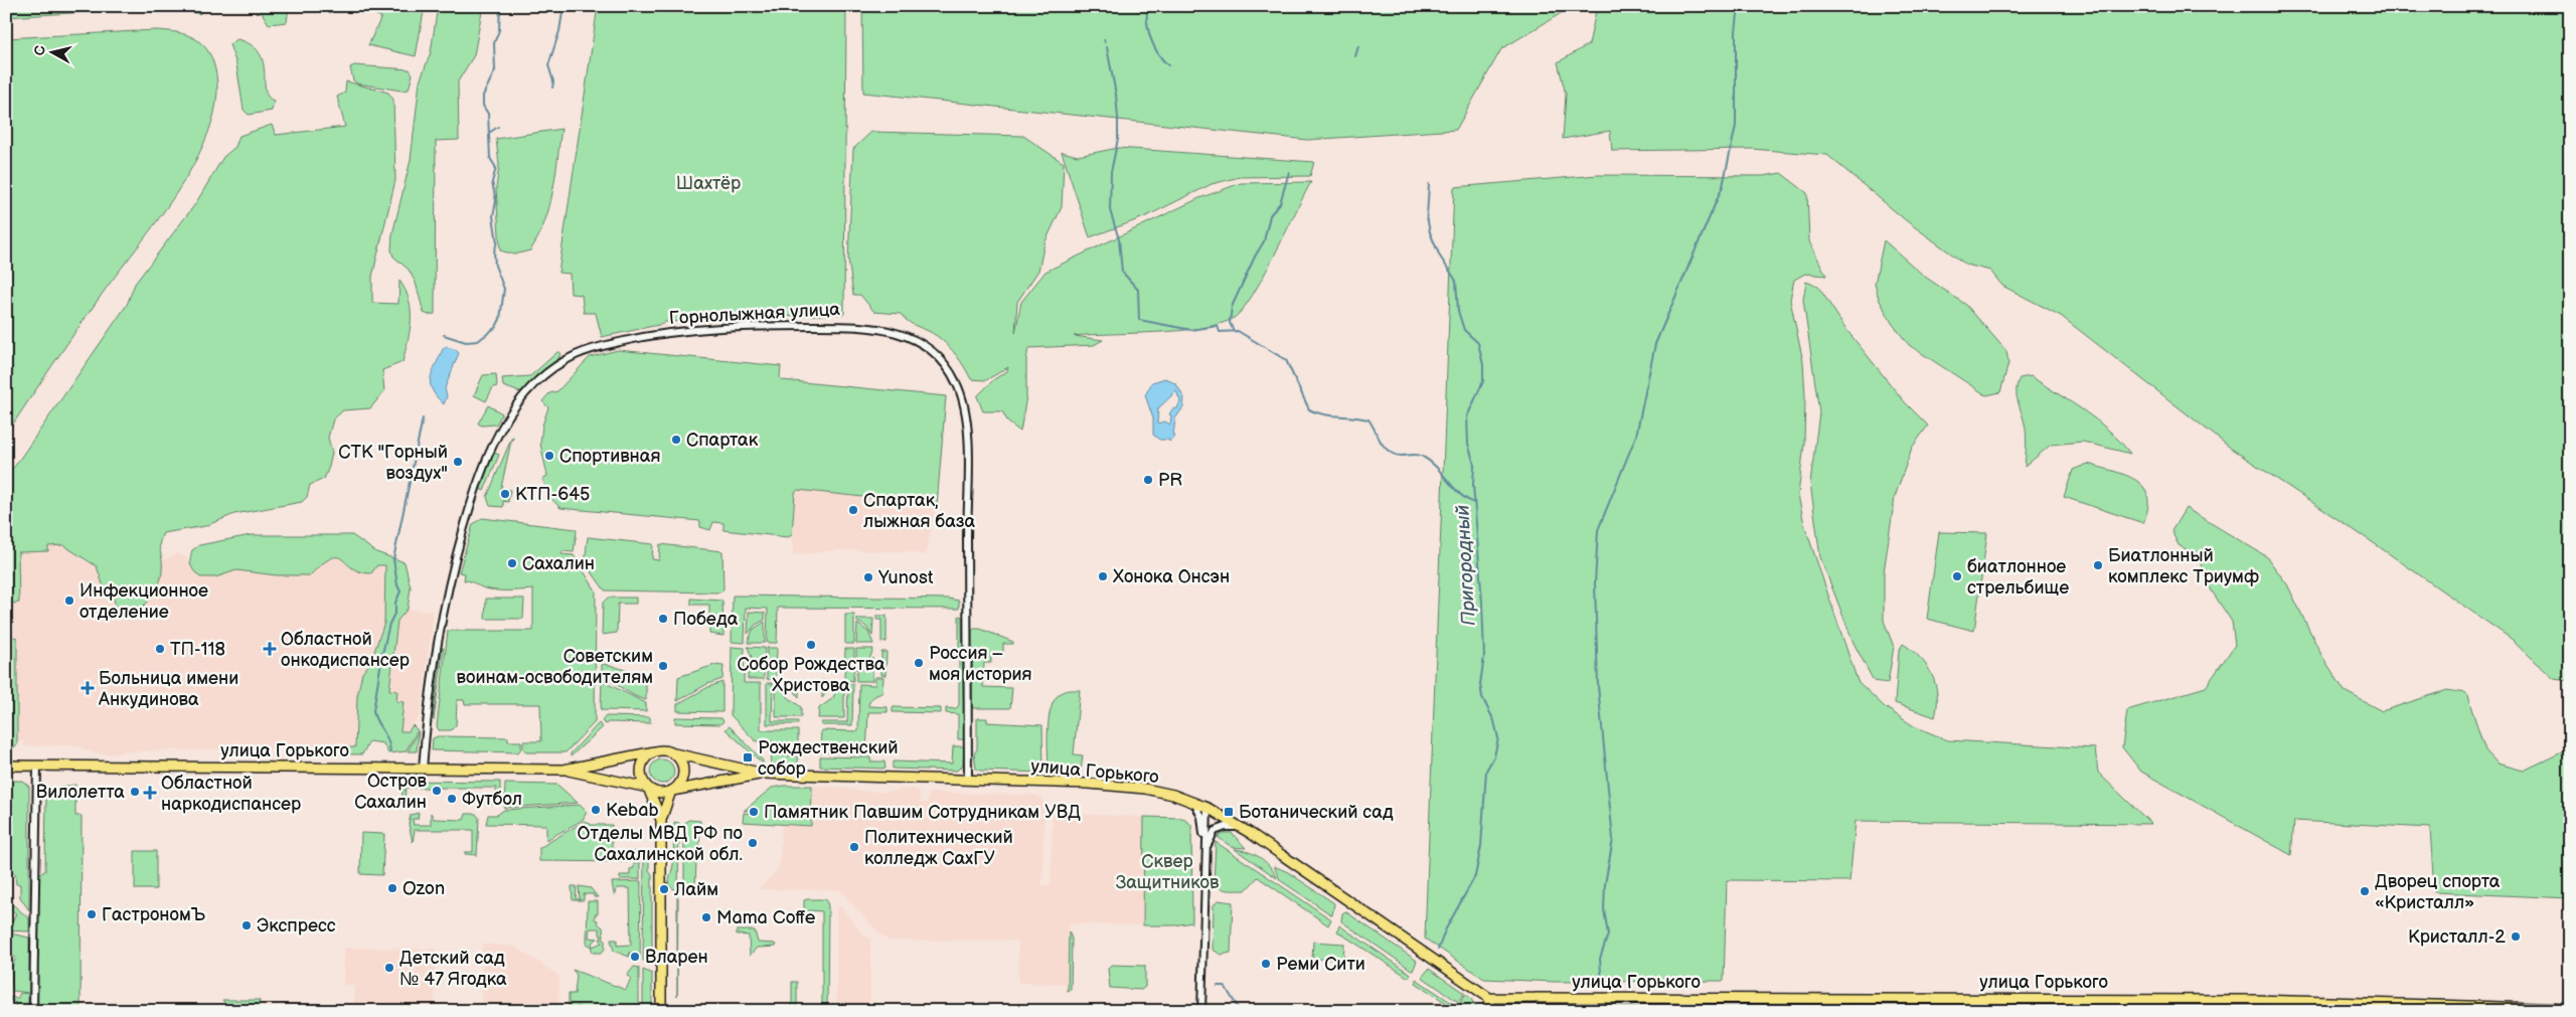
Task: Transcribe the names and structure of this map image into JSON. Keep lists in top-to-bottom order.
{
  "streets": {
    "main road": ["улица Горького"],
    "street": ["Горнолыжная улица"]
  },
  "crossings": [
    ["Горнолыжная улица", "улица Горького"]
  ],
  "water": ["Пригородный"],
  "parks": ["Шахтёр", "Сквер Защитников"],
  "places": {
    "other": [
      "Спартак",
      "Спортивная",
      "СТК \"Горный воздух\"",
      "PR",
      "КТП-645",
      "Спартак, лыжная база",
      "Сахалин",
      "Биатлонный комплекс Триумф",
      "Хонока Онсэн",
      "биатлонное стрельбище",
      "Yunost",
      "Инфекционное отделение",
      "Победа",
      "Собор Рождества Христова",
      "ТП-118",
      "Россия – моя история",
      "Советским воинам-освободителям",
      "Остров Сахалин",
      "Вилолетта",
      "Футбол",
      "Kebab",
      "Памятник Павшим Сотрудникам УВД",
      "Отделы МВД РФ по Сахалинской обл.",
      "Политехнический колледж СахГУ",
      "Ozon",
      "Лайм",
      "Дворец спорта «Кристалл»",
      "ГастрономЪ",
      "Mama Coffe",
      "Экспресс",
      "Кристалл-2",
      "Вларен",
      "Реми Сити",
      "Детский сад № 47 Ягодка"
    ],
    "health": ["Областной онкодиспансер", "Больница имени Анкудинова", "Областной наркодиспансер"],
    "transit": ["Рождественский собор", "Ботанический сад"]
  },
  "north": "left"
}
